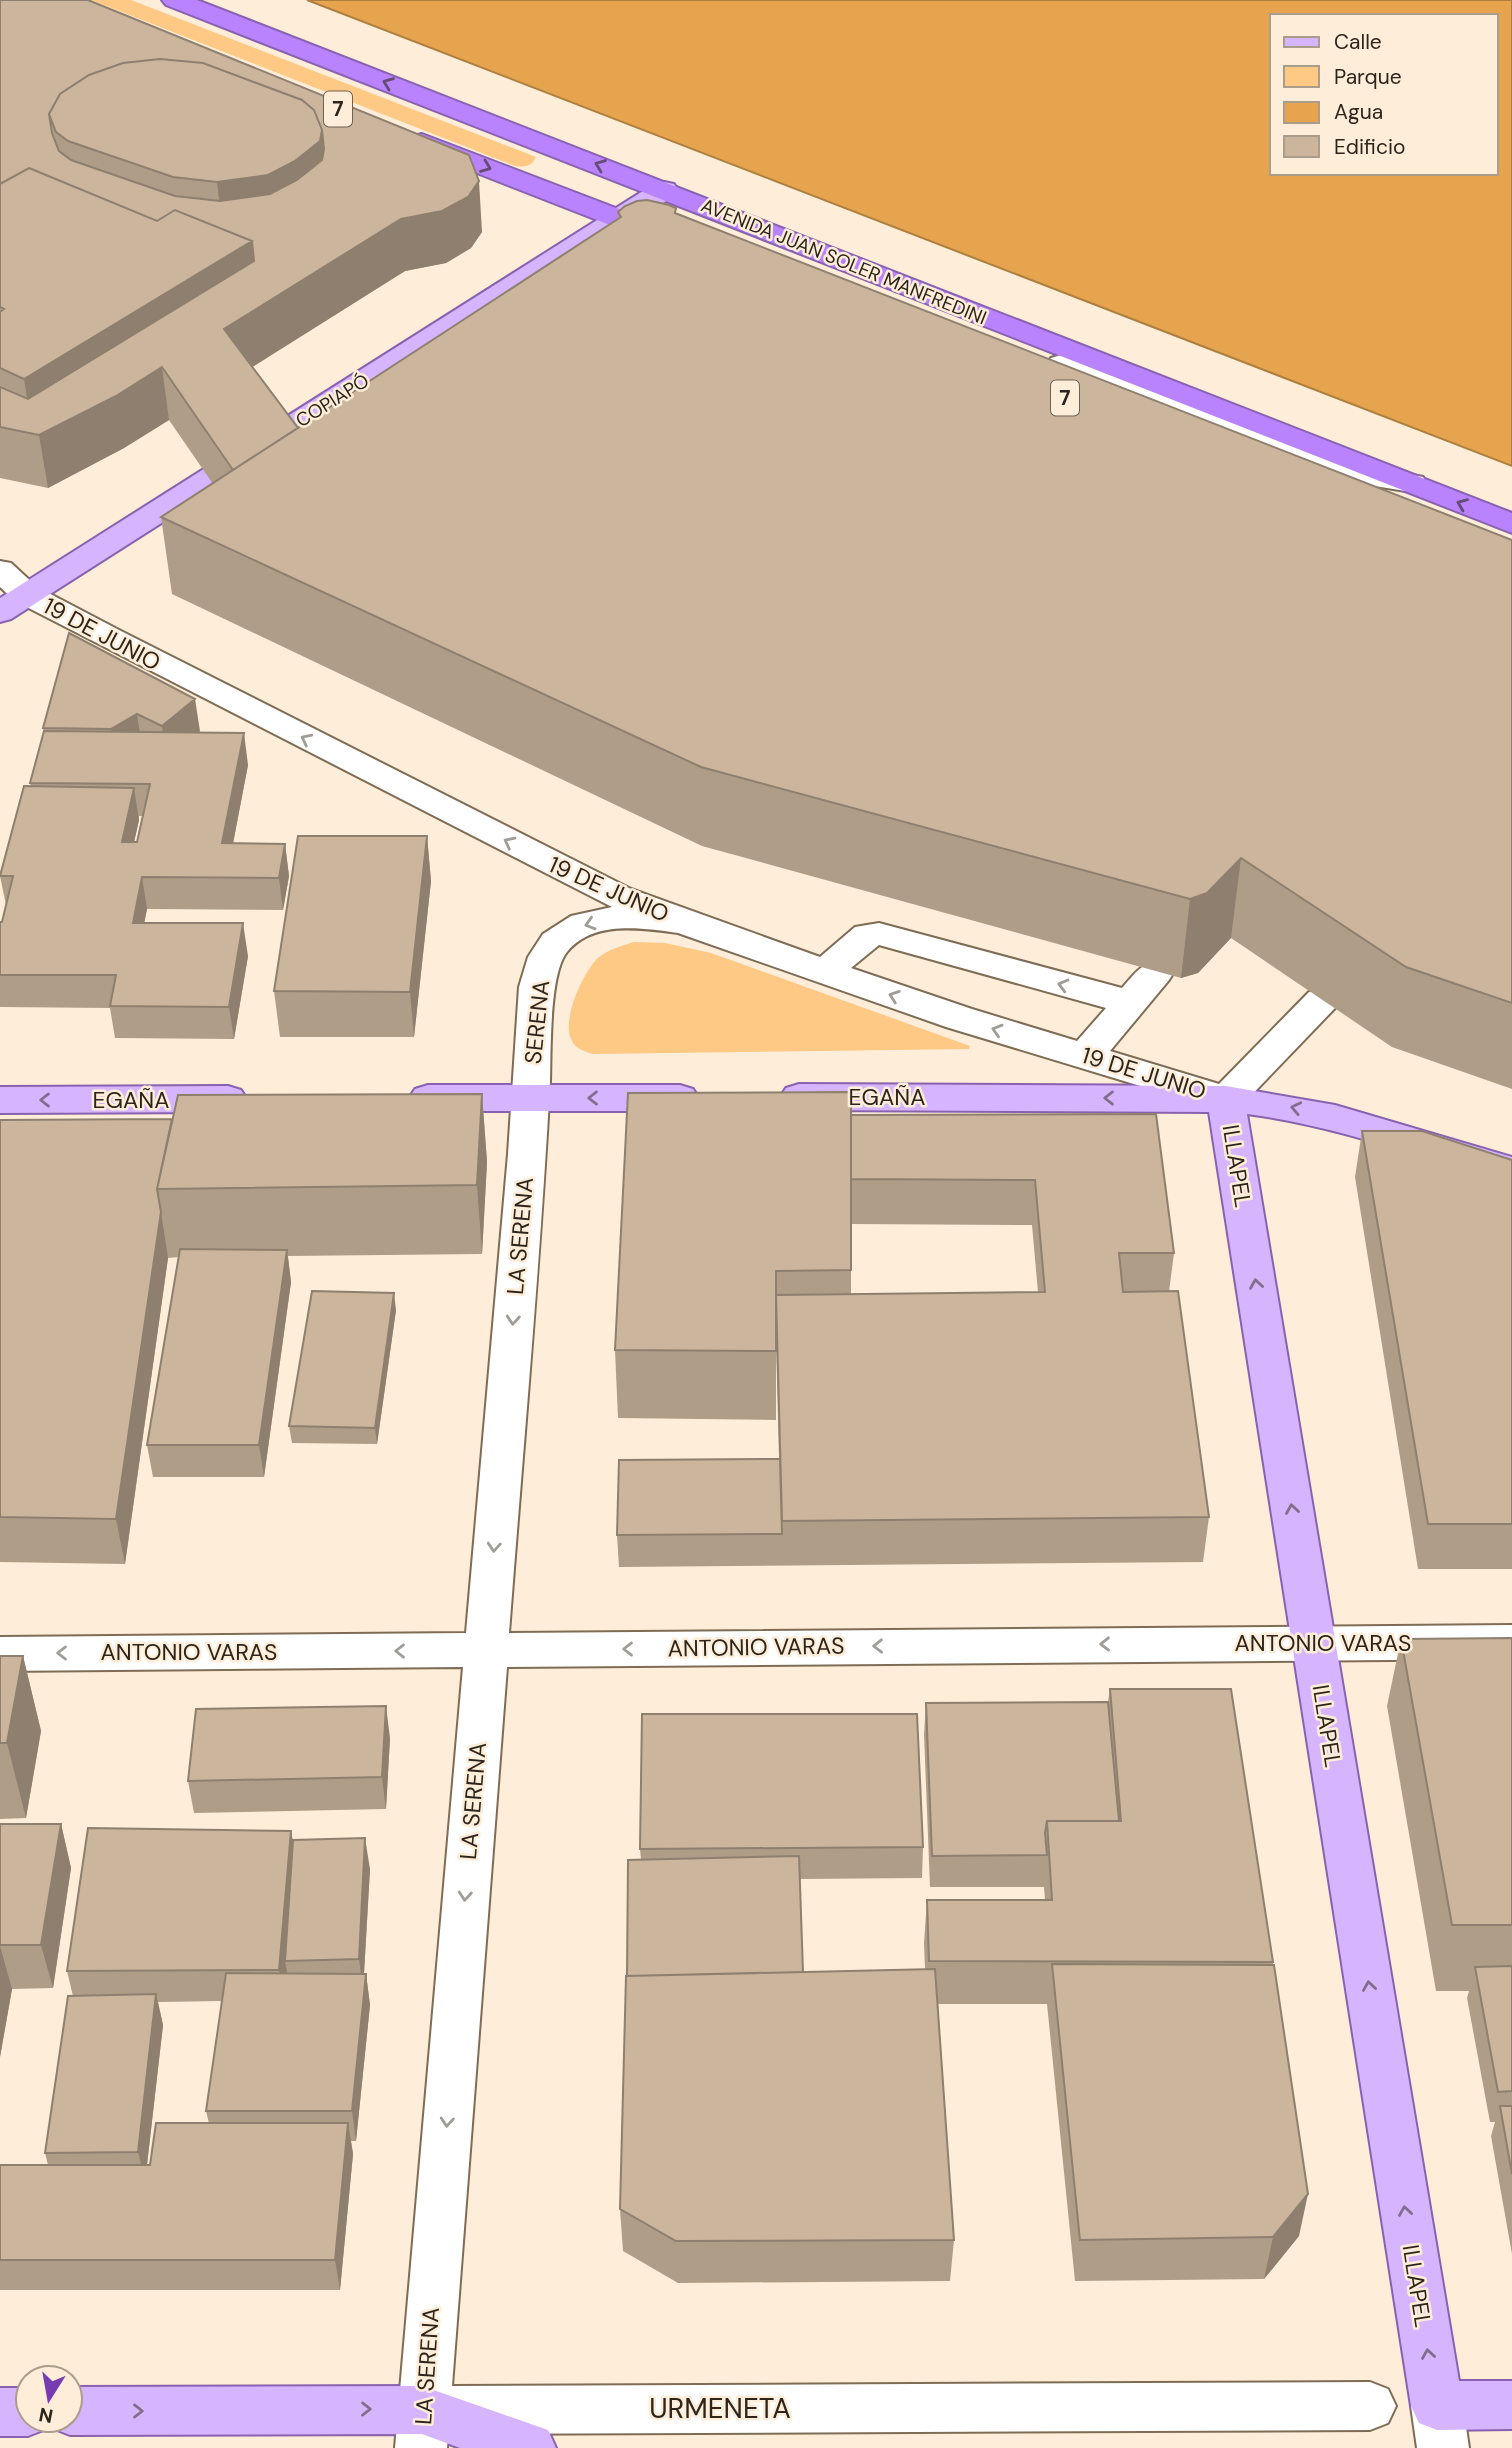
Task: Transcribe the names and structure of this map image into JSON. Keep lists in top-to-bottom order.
{
  "streets": {
    "highway": ["7", "AVENIDA JUAN SOLER MANFREDINI"],
    "main road": [
      "COPIAPÓ",
      "EGAÑA",
      "ILLAPEL",
      "URMENETA"
    ],
    "street": [
      "19 DE JUNIO",
      "SERENA",
      "LA SERENA",
      "ANTONIO VARAS"
    ]
  },
  "crossings": [
    ["AVENIDA JUAN SOLER MANFREDINI", "COPIAPÓ"],
    ["COPIAPÓ", "19 DE JUNIO"],
    ["19 DE JUNIO", "SERENA"],
    ["19 DE JUNIO", "EGAÑA"],
    ["19 DE JUNIO", "ILLAPEL"],
    ["SERENA", "LA SERENA"],
    ["EGAÑA", "ILLAPEL"],
    ["ILLAPEL", "ANTONIO VARAS"],
    ["LA SERENA", "ANTONIO VARAS"],
    ["LA SERENA", "URMENETA"]
  ],
  "one_way": [
    "19 DE JUNIO",
    "EGAÑA",
    "ILLAPEL",
    "LA SERENA",
    "ANTONIO VARAS"
  ],
  "legend": [
    "Calle",
    "Parque",
    "Agua",
    "Edificio"
  ],
  "north": "bottom"
}
